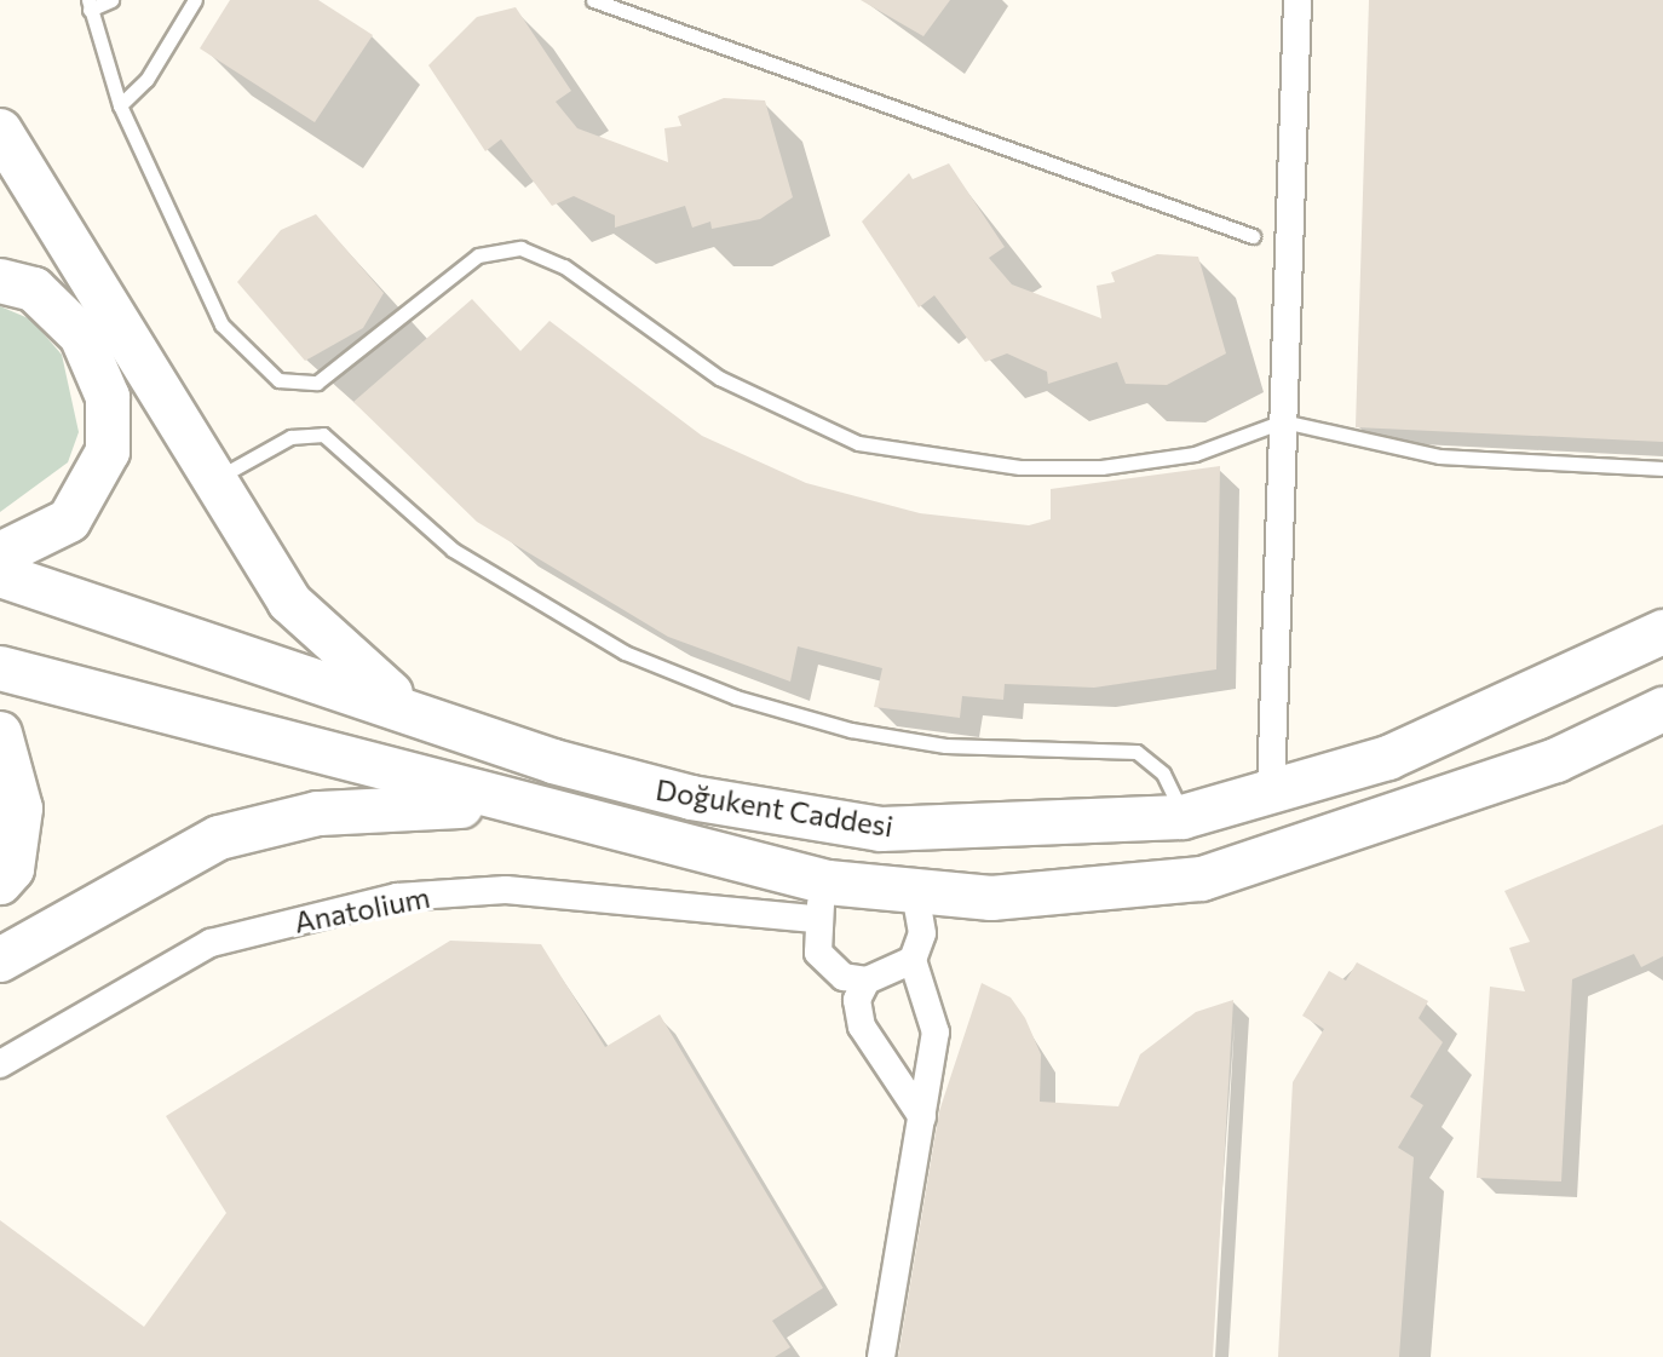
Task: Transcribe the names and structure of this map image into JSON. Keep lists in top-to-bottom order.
{
  "streets": {
    "main road": ["Doğukent Caddesi"],
    "street": ["Anatolium"]
  },
  "crossings": [
    ["Doğukent Caddesi", "Anatolium"]
  ]
}
